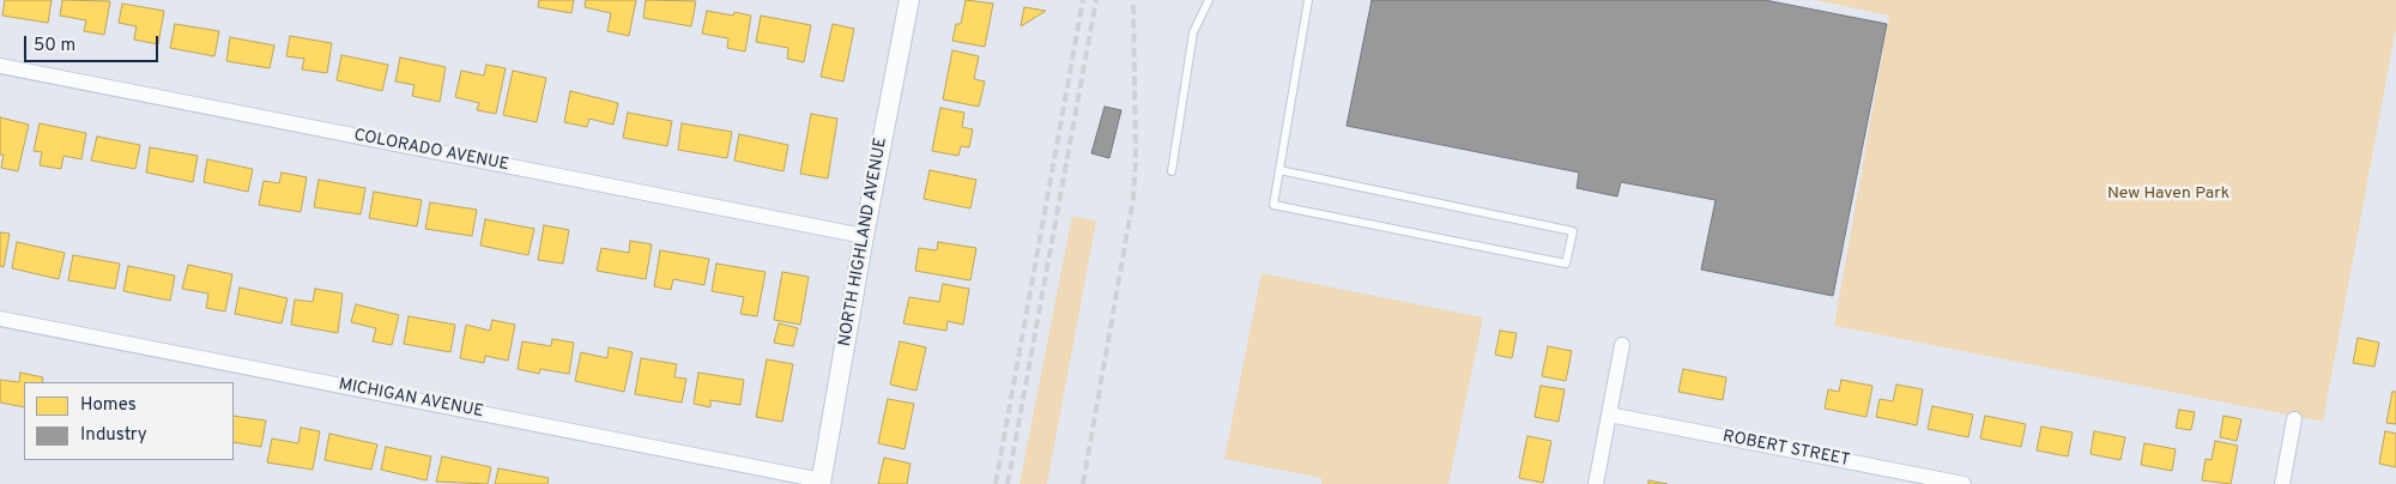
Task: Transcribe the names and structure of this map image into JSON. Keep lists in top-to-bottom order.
{
  "streets": {
    "street": [
      "COLORADO AVENUE",
      "NORTH HIGHLAND AVENUE",
      "MICHIGAN AVENUE",
      "ROBERT STREET"
    ]
  },
  "crossings": [
    ["COLORADO AVENUE", "NORTH HIGHLAND AVENUE"],
    ["NORTH HIGHLAND AVENUE", "MICHIGAN AVENUE"]
  ],
  "parks": ["New Haven Park"],
  "legend": ["Homes", "Industry"],
  "scale_bar": "50 m"
}
